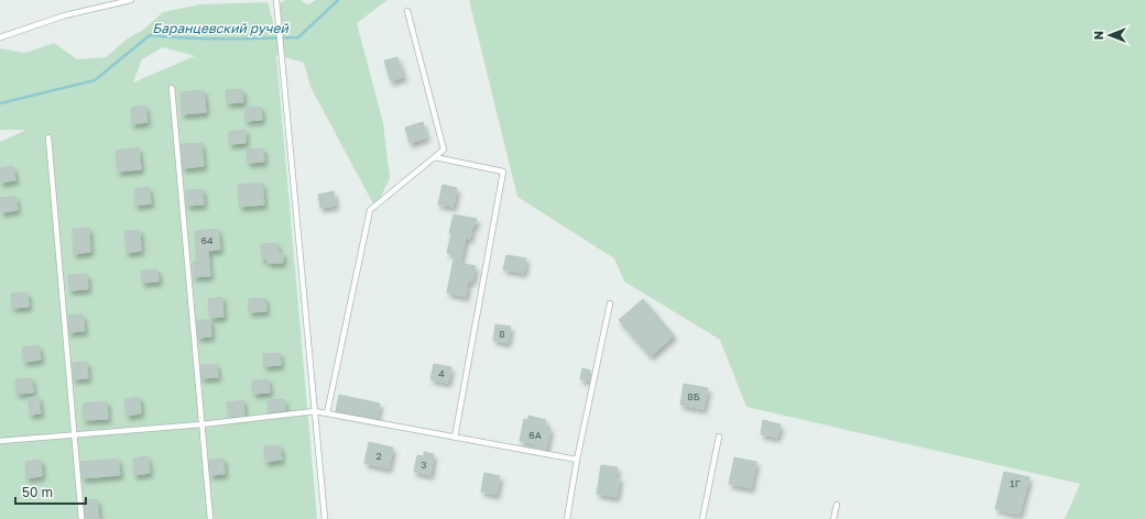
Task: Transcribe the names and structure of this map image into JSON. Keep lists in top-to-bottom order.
{
  "water": ["Баранцевский ручей"],
  "house_numbers": [
    "64",
    "8",
    "4",
    "8Б",
    "6А",
    "2",
    "3",
    "1Г"
  ],
  "scale_bar": "50 m",
  "north": "left"
}
